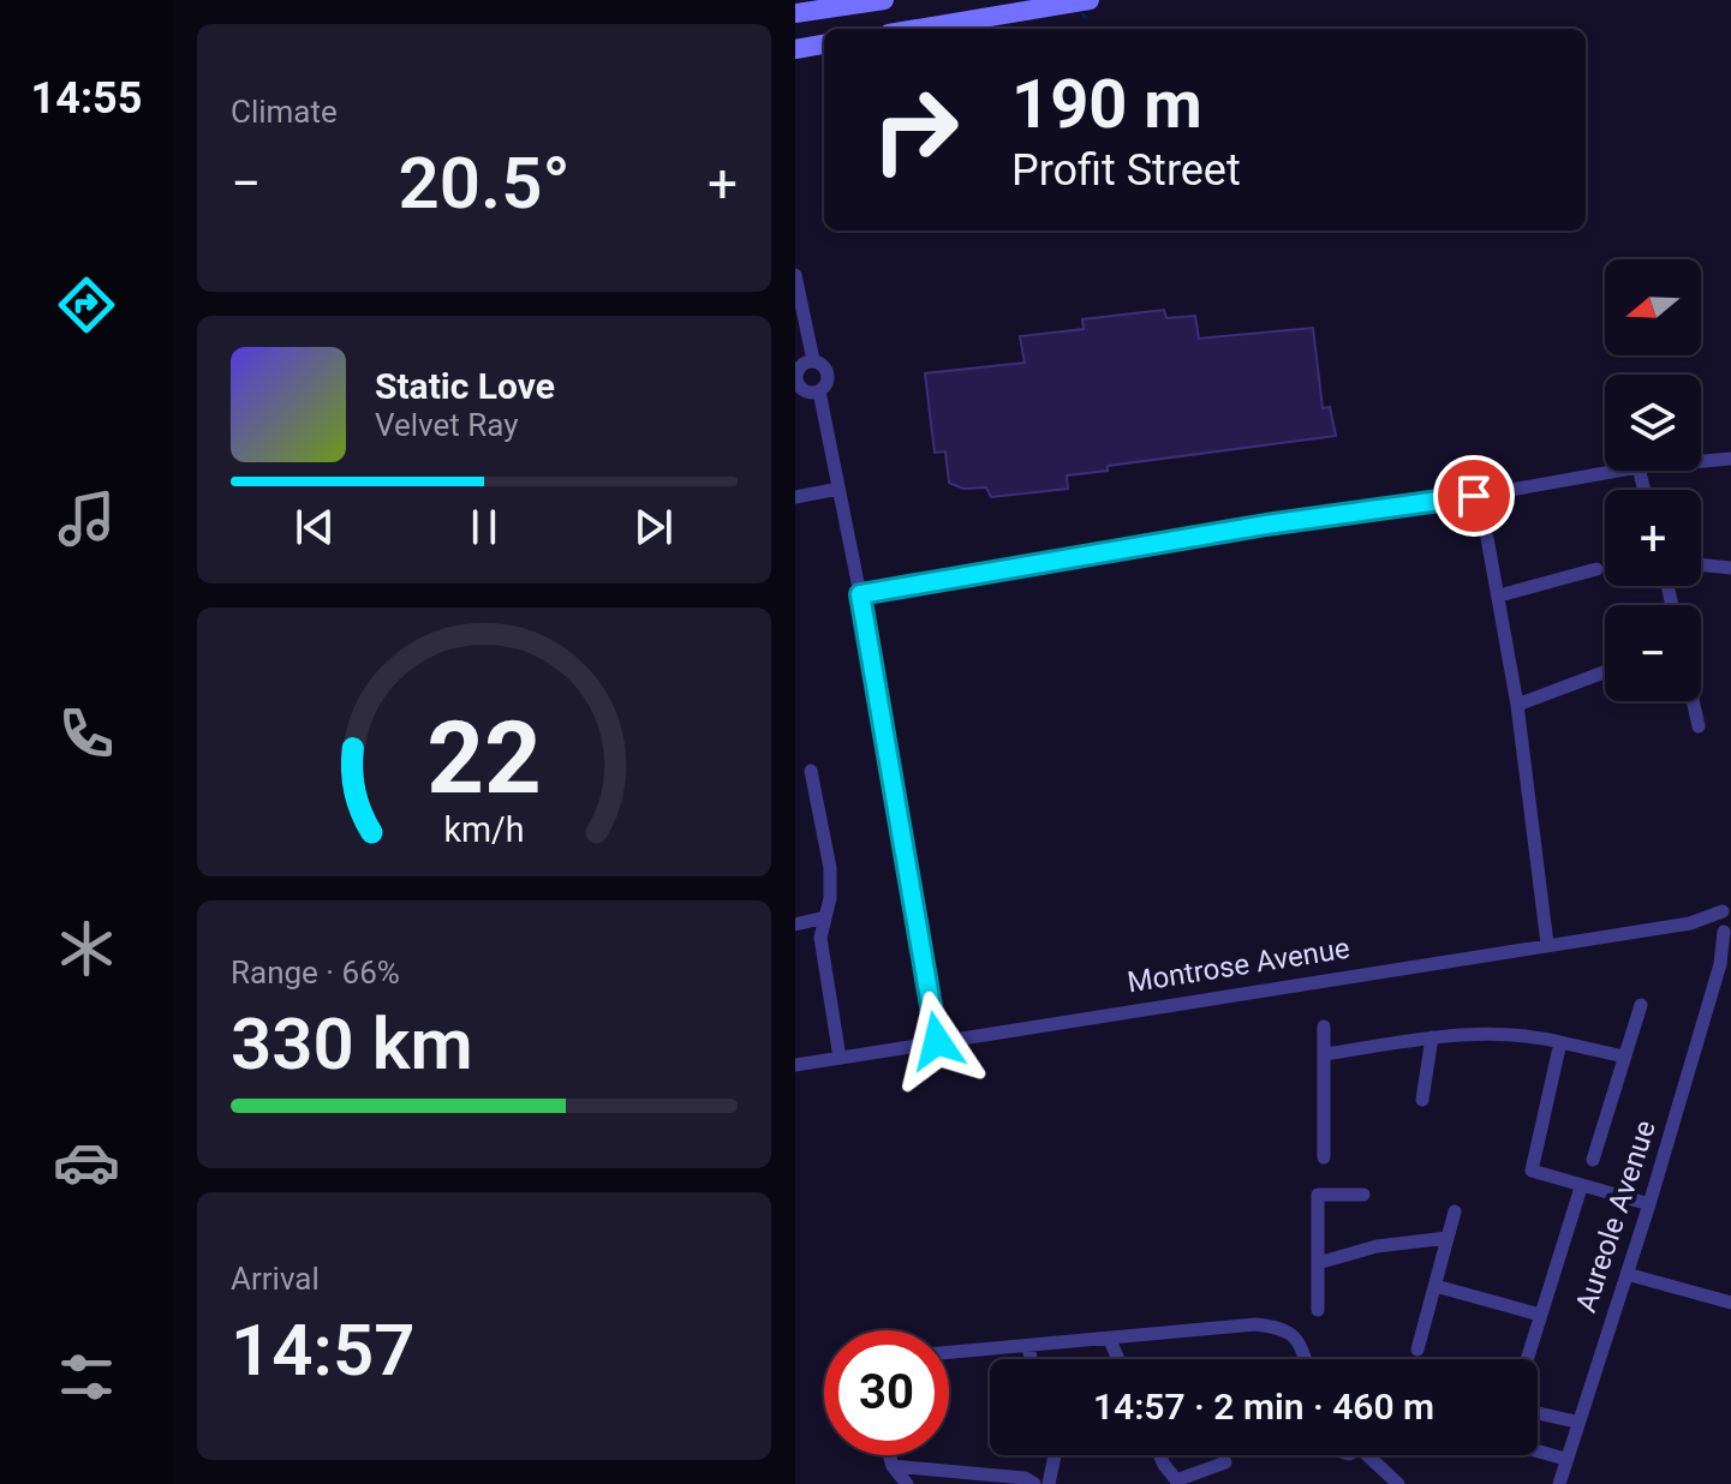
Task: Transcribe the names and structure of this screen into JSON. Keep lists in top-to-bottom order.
{
  "streets": {
    "street": ["Montrose Avenue", "Aureole Avenue"]
  },
  "crossings": [
    ["Montrose Avenue", "Aureole Avenue"]
  ],
  "north": "left",
  "page": {
    "tabs": "14:55",
    "tile": [
      "Climate",
      ["Range · 66%", "330 km"],
      ["Arrival", "14:57"]
    ],
    "turn": ["190 m", "Profit Street"],
    "heat": ["−", "20.5°", "+"],
    "map_buttons": ["+", "−"],
    "song": ["Static Love", "Velvet Ray"],
    "limit": "30",
    "trip": "14:57 · 2 min · 460 m",
    "gauge": ["22", "km/h"]
  }
}
